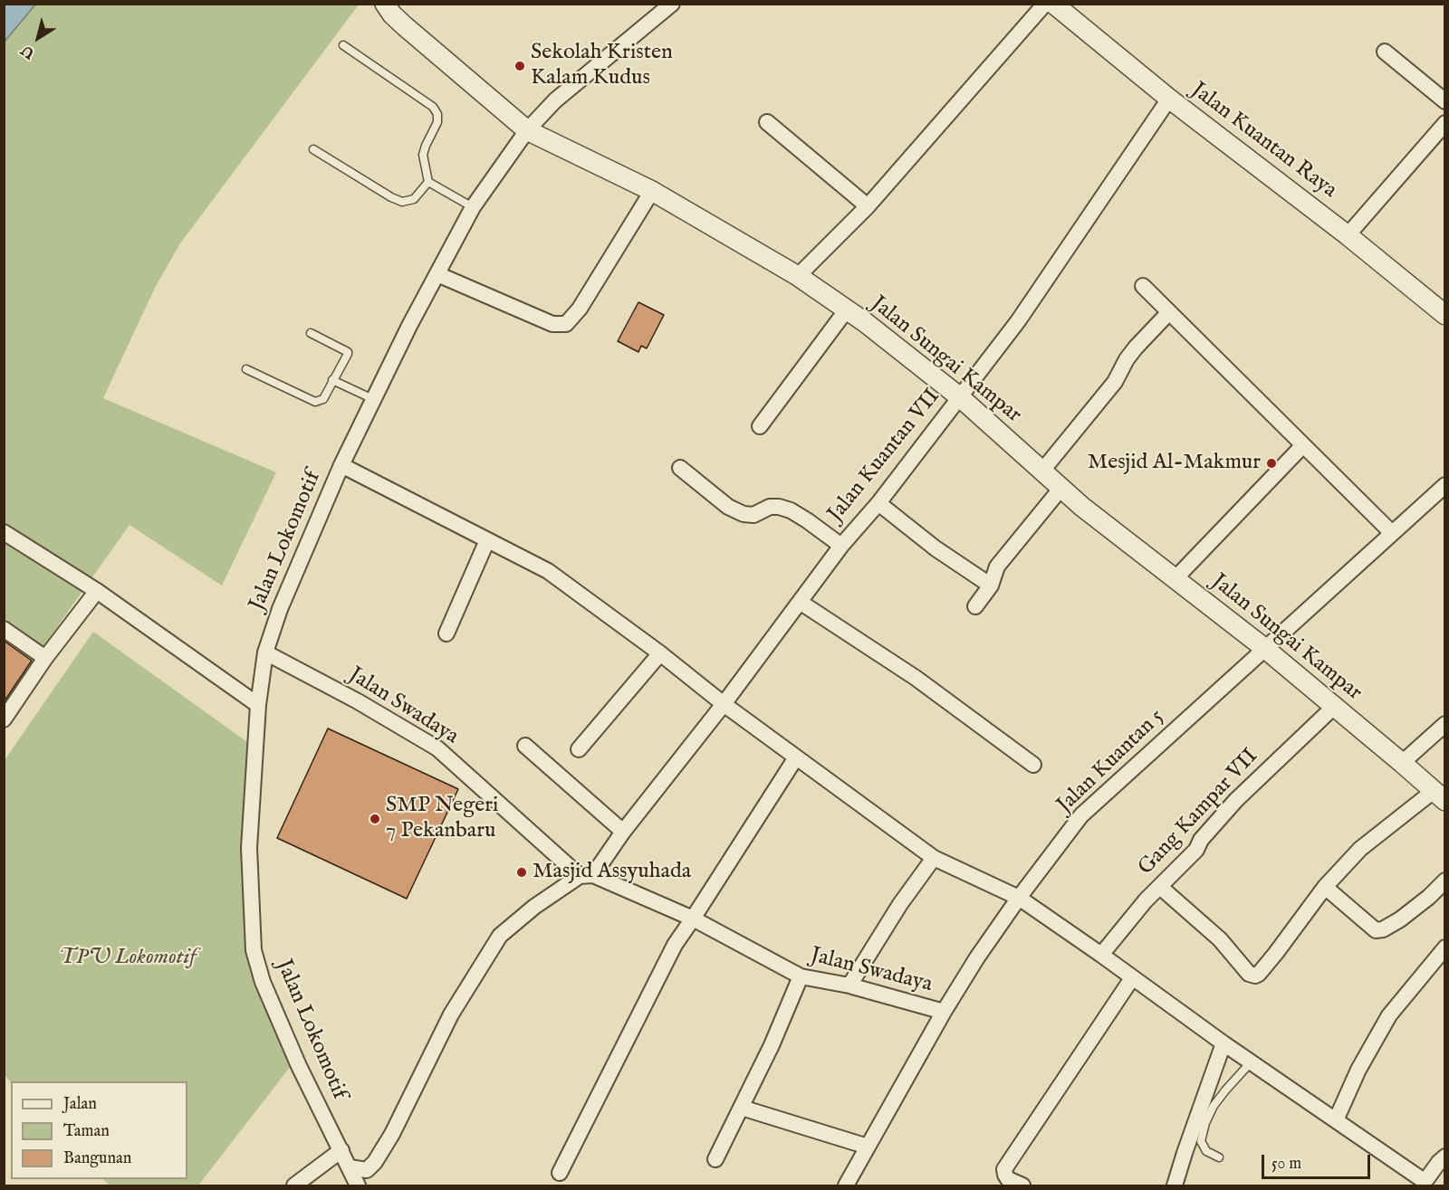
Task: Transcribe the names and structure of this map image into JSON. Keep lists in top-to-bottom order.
{
  "streets": {
    "street": [
      "Jalan Kuantan Raya",
      "Jalan Sungai Kampar",
      "Jalan Kuantan VII",
      "Jalan Lokomotif",
      "Jalan Swadaya",
      "Jalan Kuantan 5",
      "Gang Kampar VII"
    ]
  },
  "crossings": [
    ["Jalan Kuantan Raya", "Jalan Kuantan VII"],
    ["Jalan Sungai Kampar", "Jalan Kuantan VII"],
    ["Jalan Sungai Kampar", "Jalan Lokomotif"],
    ["Jalan Sungai Kampar", "Jalan Kuantan 5"],
    ["Jalan Sungai Kampar", "Gang Kampar VII"],
    ["Jalan Kuantan VII", "Jalan Swadaya"],
    ["Jalan Lokomotif", "Jalan Swadaya"],
    ["Jalan Swadaya", "Jalan Kuantan 5"]
  ],
  "parks": ["TPU Lokomotif"],
  "places": [
    "Sekolah Kristen Kalam Kudus",
    "Mesjid Al-Makmur",
    "SMP Negeri 7 Pekanbaru",
    "Masjid Assyuhada"
  ],
  "legend": ["Jalan", "Taman", "Bangunan"],
  "scale_bar": "50 m",
  "north": "bottom left"
}
